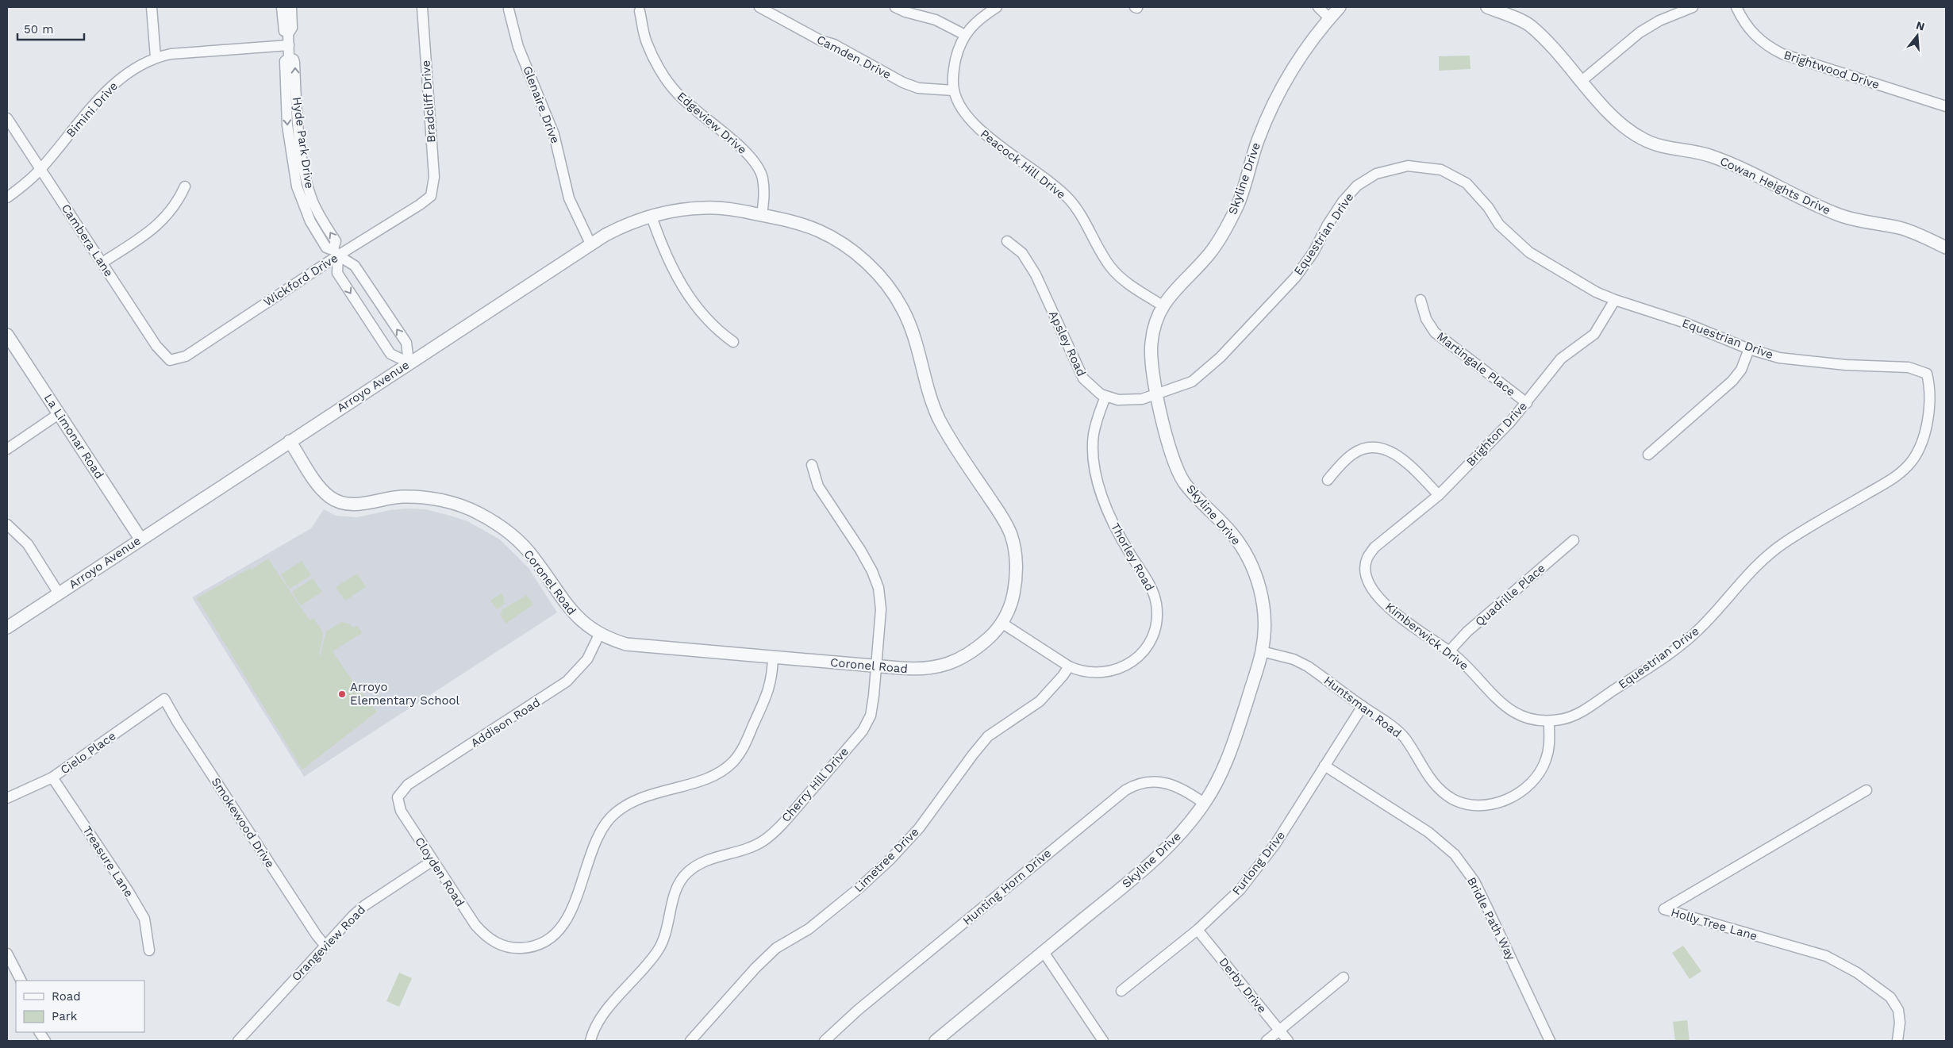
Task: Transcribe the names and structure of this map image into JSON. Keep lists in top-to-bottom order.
{
  "streets": {
    "street": [
      "Camden Drive",
      "Brightwood Drive",
      "Bradcliff Drive",
      "Glenaire Drive",
      "Bimini Drive",
      "Edgeview Drive",
      "Hyde Park Drive",
      "Peacock Hill Drive",
      "Skyline Drive",
      "Cowan Heights Drive",
      "Equestrian Drive",
      "Cambera Lane",
      "Wickford Drive",
      "Apsley Road",
      "Martingale Place",
      "Arroyo Avenue",
      "Brighton Drive",
      "La Limonar Road",
      "Thorley Road",
      "Coronel Road",
      "Quadrille Place",
      "Kimberwick Drive",
      "Huntsman Road",
      "Addison Road",
      "Cielo Place",
      "Cherry Hill Drive",
      "Smokewood Drive",
      "Limetree Drive",
      "Treasure Lane",
      "Furlong Drive",
      "Cloyden Road",
      "Hunting Horn Drive",
      "Bridle Path Way",
      "Holly Tree Lane",
      "Orangeview Road",
      "Derby Drive"
    ]
  },
  "crossings": [
    ["Camden Drive", "Peacock Hill Drive"],
    ["Bradcliff Drive", "Wickford Drive"],
    ["Glenaire Drive", "Arroyo Avenue"],
    ["Bimini Drive", "Hyde Park Drive"],
    ["Bimini Drive", "Cambera Lane"],
    ["Edgeview Drive", "Arroyo Avenue"],
    ["Edgeview Drive", "Coronel Road"],
    ["Hyde Park Drive", "Wickford Drive"],
    ["Hyde Park Drive", "Arroyo Avenue"],
    ["Peacock Hill Drive", "Skyline Drive"],
    ["Skyline Drive", "Equestrian Drive"],
    ["Skyline Drive", "Apsley Road"],
    ["Skyline Drive", "Huntsman Road"],
    ["Skyline Drive", "Hunting Horn Drive"],
    ["Equestrian Drive", "Apsley Road"],
    ["Equestrian Drive", "Brighton Drive"],
    ["Equestrian Drive", "Kimberwick Drive"],
    ["Equestrian Drive", "Huntsman Road"],
    ["Cambera Lane", "Wickford Drive"],
    ["Apsley Road", "Thorley Road"],
    ["Martingale Place", "Brighton Drive"],
    ["Arroyo Avenue", "La Limonar Road"],
    ["Arroyo Avenue", "Coronel Road"],
    ["Brighton Drive", "Kimberwick Drive"],
    ["Thorley Road", "Coronel Road"],
    ["Thorley Road", "Limetree Drive"],
    ["Coronel Road", "Addison Road"],
    ["Coronel Road", "Cherry Hill Drive"],
    ["Coronel Road", "Cloyden Road"],
    ["Quadrille Place", "Kimberwick Drive"],
    ["Kimberwick Drive", "Huntsman Road"],
    ["Huntsman Road", "Furlong Drive"],
    ["Addison Road", "Cloyden Road"],
    ["Cielo Place", "Smokewood Drive"],
    ["Cielo Place", "Treasure Lane"],
    ["Smokewood Drive", "Orangeview Road"],
    ["Furlong Drive", "Bridle Path Way"],
    ["Furlong Drive", "Derby Drive"],
    ["Cloyden Road", "Orangeview Road"]
  ],
  "places": ["Arroyo Elementary School"],
  "legend": ["Road", "Park"],
  "scale_bar": "50 m",
  "north": "top"
}
